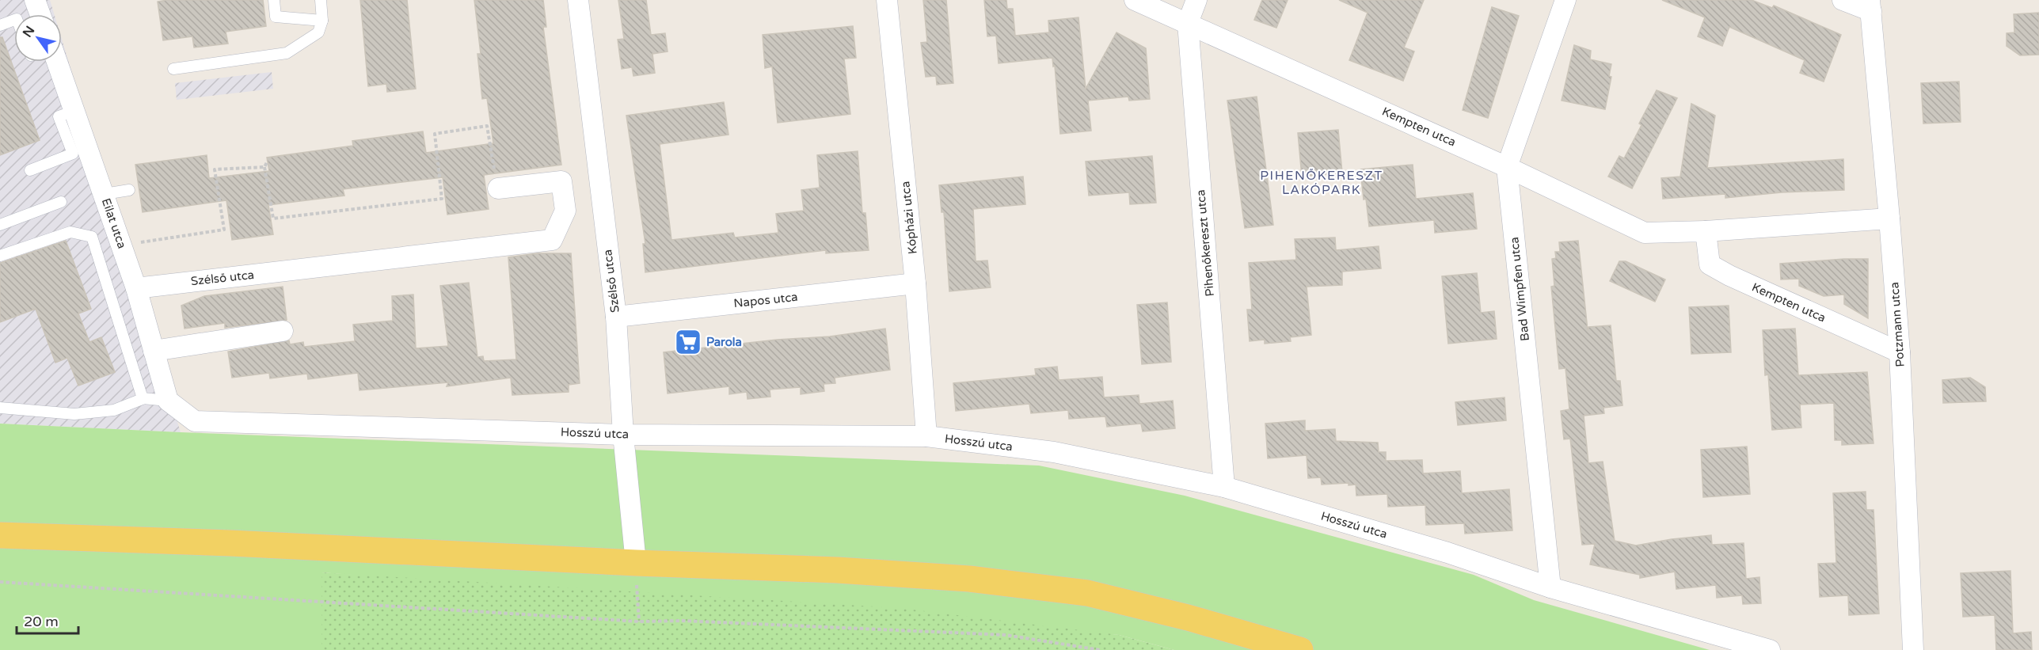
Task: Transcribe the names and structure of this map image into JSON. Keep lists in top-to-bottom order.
{
  "streets": {
    "street": [
      "Kempten utca",
      "Kópházi utca",
      "Eilat utca",
      "Pihenőkereszt utca",
      "Szélső utca",
      "Bad Wimpfen utca",
      "Napos utca",
      "Potzmann utca",
      "Hosszú utca"
    ]
  },
  "crossings": [
    ["Kempten utca", "Pihenőkereszt utca"],
    ["Kempten utca", "Bad Wimpfen utca"],
    ["Kempten utca", "Potzmann utca"],
    ["Kópházi utca", "Napos utca"],
    ["Kópházi utca", "Hosszú utca"],
    ["Eilat utca", "Szélső utca"],
    ["Eilat utca", "Hosszú utca"],
    ["Pihenőkereszt utca", "Hosszú utca"],
    ["Szélső utca", "Napos utca"],
    ["Szélső utca", "Hosszú utca"],
    ["Bad Wimpfen utca", "Hosszú utca"]
  ],
  "districts": ["PIHENŐKERESZT LAKÓPARK"],
  "places": {
    "supermarket": ["Parola"]
  },
  "scale_bar": "20 m",
  "north": "top left"
}
